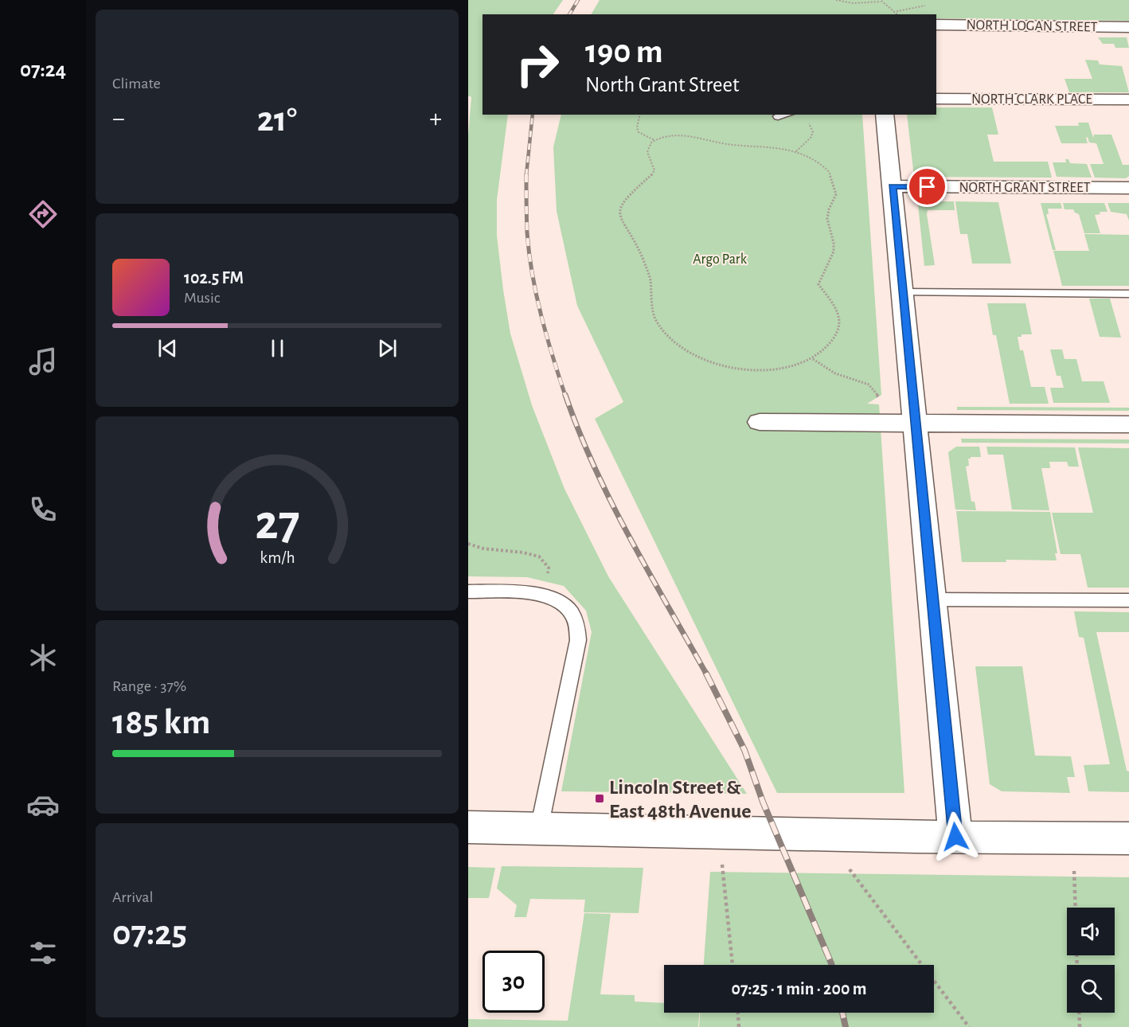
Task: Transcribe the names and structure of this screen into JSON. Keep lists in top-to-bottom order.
{
  "streets": {
    "street": ["NORTH LOGAN STREET", "NORTH CLARK PLACE", "NORTH GRANT STREET"]
  },
  "parks": ["Argo Park"],
  "places": {
    "transit": ["Lincoln Street & East 48th Avenue"]
  },
  "page": {
    "tabs": "07:24",
    "tile": [
      "Climate",
      ["Range · 37%", "185 km"],
      ["Arrival", "07:25"]
    ],
    "turn": ["190 m", "North Grant Street"],
    "heat": ["−", "21°", "+"],
    "song": ["102.5 FM", "Music"],
    "limit": "30",
    "trip": "07:25 · 1 min · 200 m",
    "gauge": ["27", "km/h"]
  }
}
